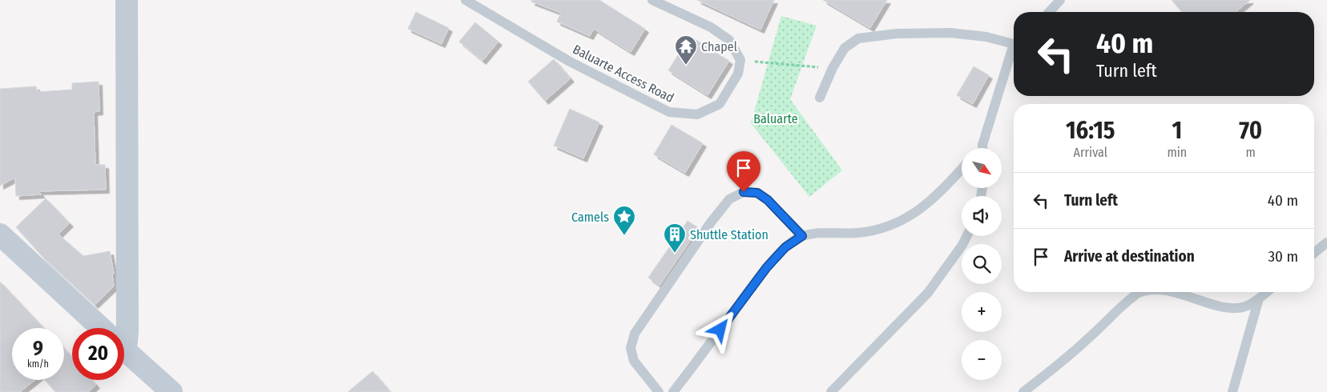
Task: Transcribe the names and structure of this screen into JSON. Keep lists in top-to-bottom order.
{
  "streets": {
    "lane": ["Baluarte Access Road"]
  },
  "parks": ["Baluarte"],
  "places": {
    "temple": ["Chapel"],
    "place": ["Camels"],
    "building": ["Shuttle Station"]
  },
  "north": "bottom right",
  "page": {
    "turn": ["40 m", "Turn left"],
    "eta": [
      "16:15",
      "Arrival",
      "1",
      "min",
      "70",
      "m"
    ],
    "map_buttons": ["+", "−"],
    "list": [
      {
        "name": "Turn left",
        "value": "40 m"
      },
      {
        "name": "Arrive at destination",
        "value": "30 m"
      }
    ],
    "speed": "9 km/h",
    "limit": "20"
  }
}
